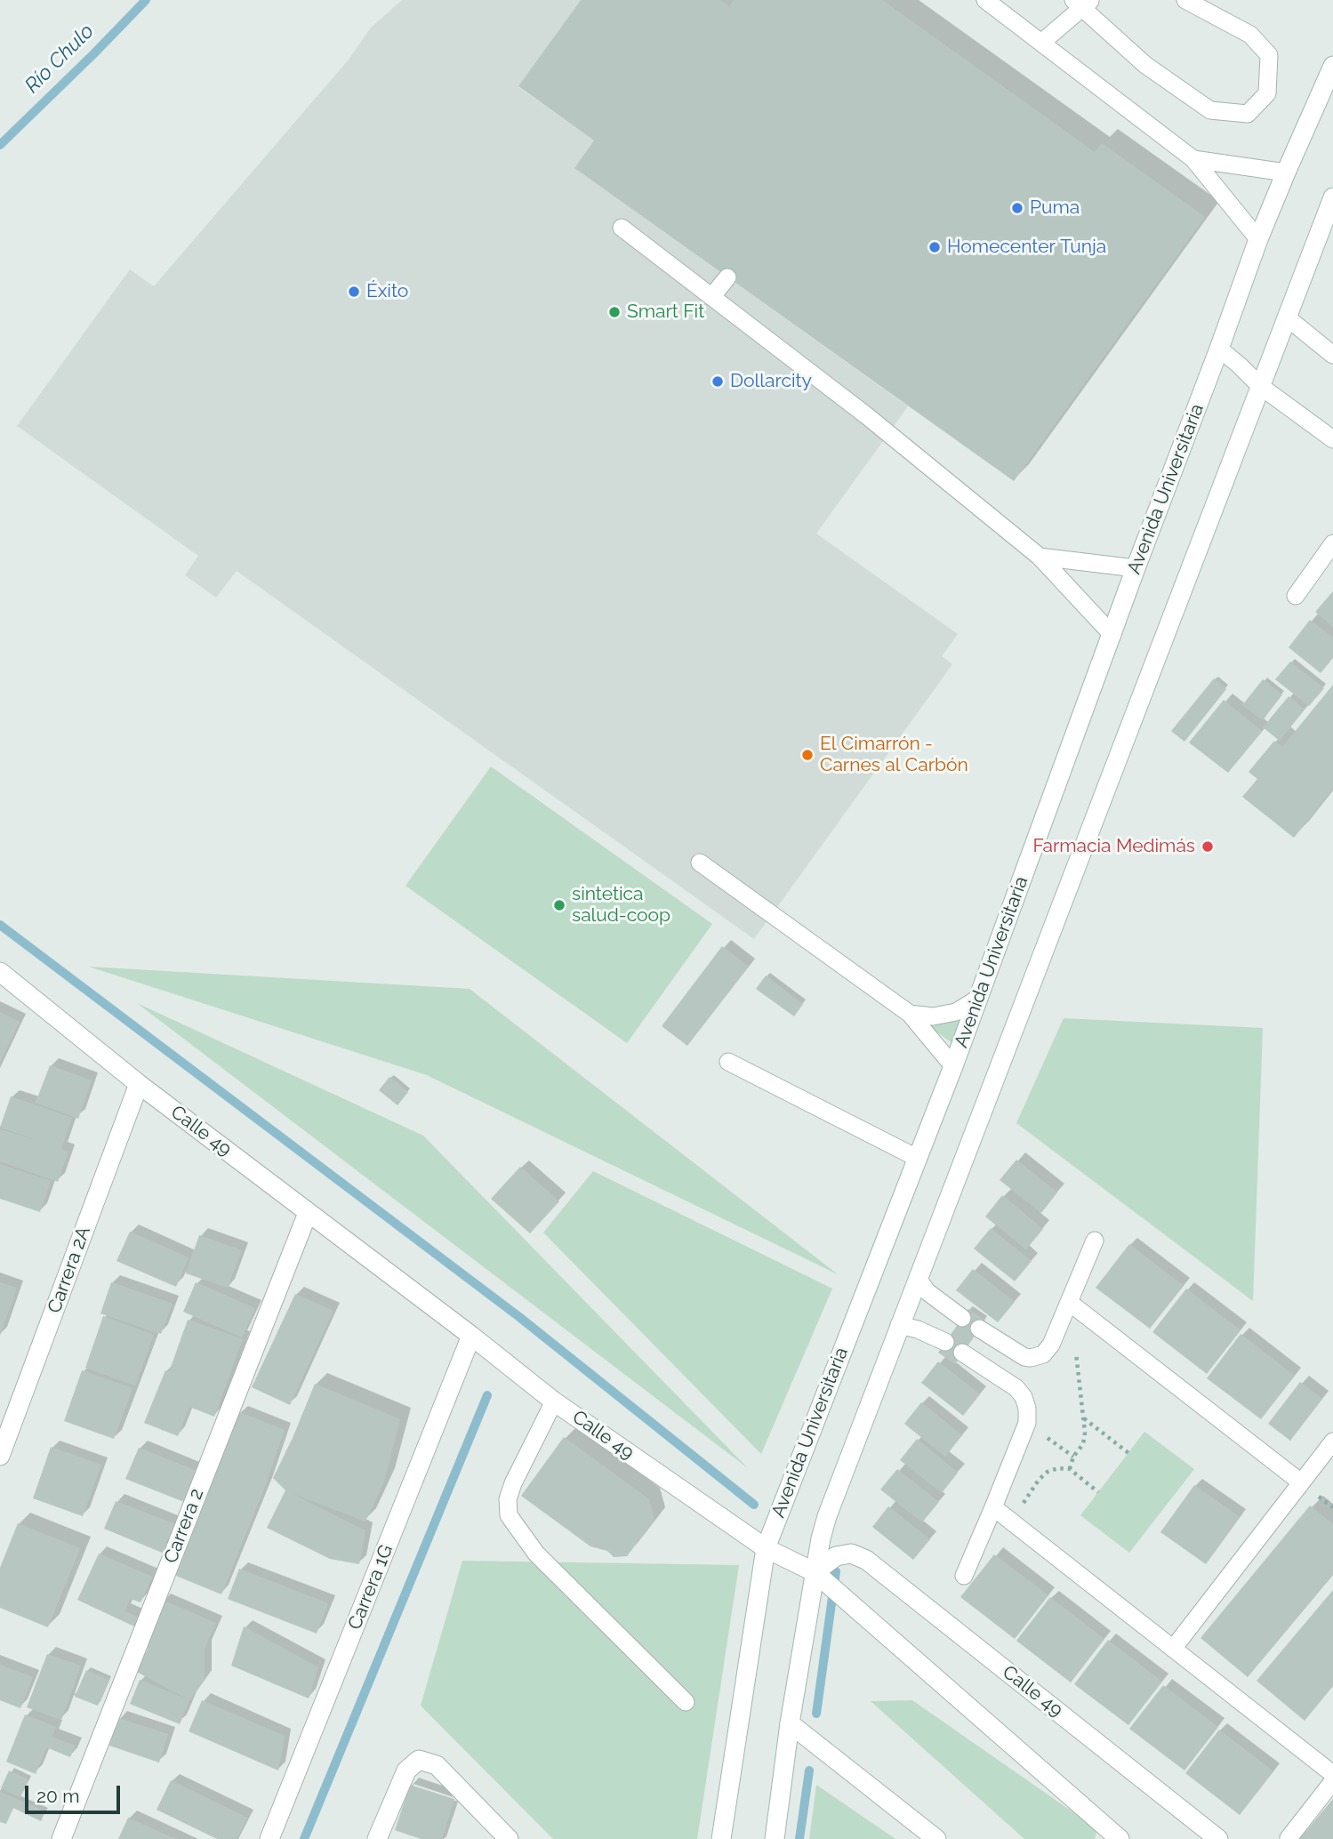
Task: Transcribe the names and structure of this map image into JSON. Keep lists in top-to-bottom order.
{
  "streets": {
    "street": [
      "Avenida Universitaria",
      "Calle 49",
      "Carrera 2A",
      "Carrera 2",
      "Carrera 1G"
    ]
  },
  "crossings": [
    ["Avenida Universitaria", "Calle 49"],
    ["Calle 49", "Carrera 2A"],
    ["Calle 49", "Carrera 2"],
    ["Calle 49", "Carrera 1G"]
  ],
  "water": ["Río Chulo"],
  "places": [
    "Puma",
    "Homecenter Tunja",
    "Éxito",
    "Smart Fit",
    "Dollarcity",
    "El Cimarrón - Carnes al Carbón",
    "Farmacia Medimás",
    "sintetica salud-coop"
  ],
  "scale_bar": "20 m"
}
